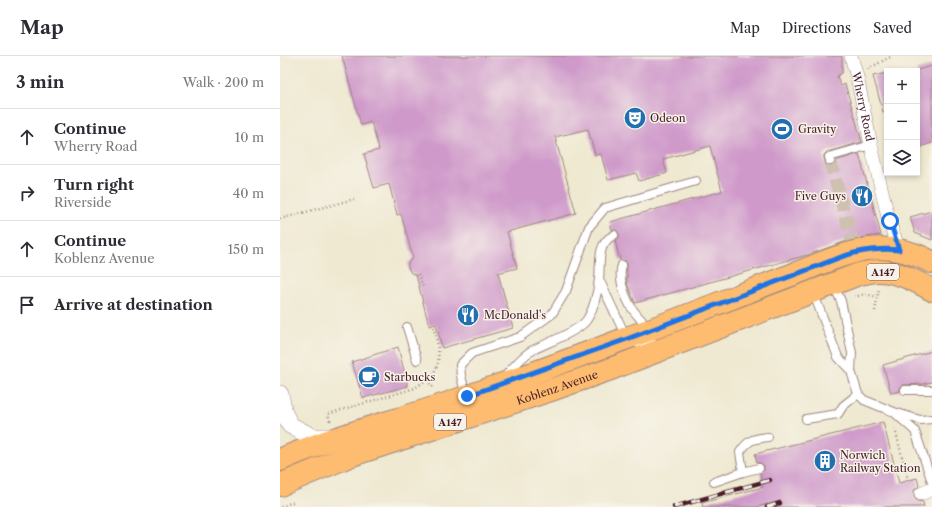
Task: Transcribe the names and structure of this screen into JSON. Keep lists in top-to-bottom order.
{
  "streets": {
    "main road": ["A147", "Koblenz Avenue"],
    "street": ["Wherry Road"]
  },
  "crossings": [
    ["Wherry Road", "A147"],
    ["A147", "Koblenz Avenue"]
  ],
  "places": {
    "theatre": ["Odeon"],
    "sports": ["Gravity"],
    "restaurant": ["Five Guys", "McDonald's"],
    "cafe": ["Starbucks"],
    "building": ["Norwich Railway Station"]
  },
  "page": {
    "header": "Map",
    "nav": ["Map", "Directions", "Saved"],
    "heading": ["3 min", "Walk · 200 m"],
    "map_buttons": ["+", "−"],
    "list": [
      ["Continue", "Wherry Road", "10 m"],
      ["Turn right", "Riverside", "40 m"],
      ["Continue", "Koblenz Avenue", "150 m"],
      "Arrive at destination"
    ]
  }
}
